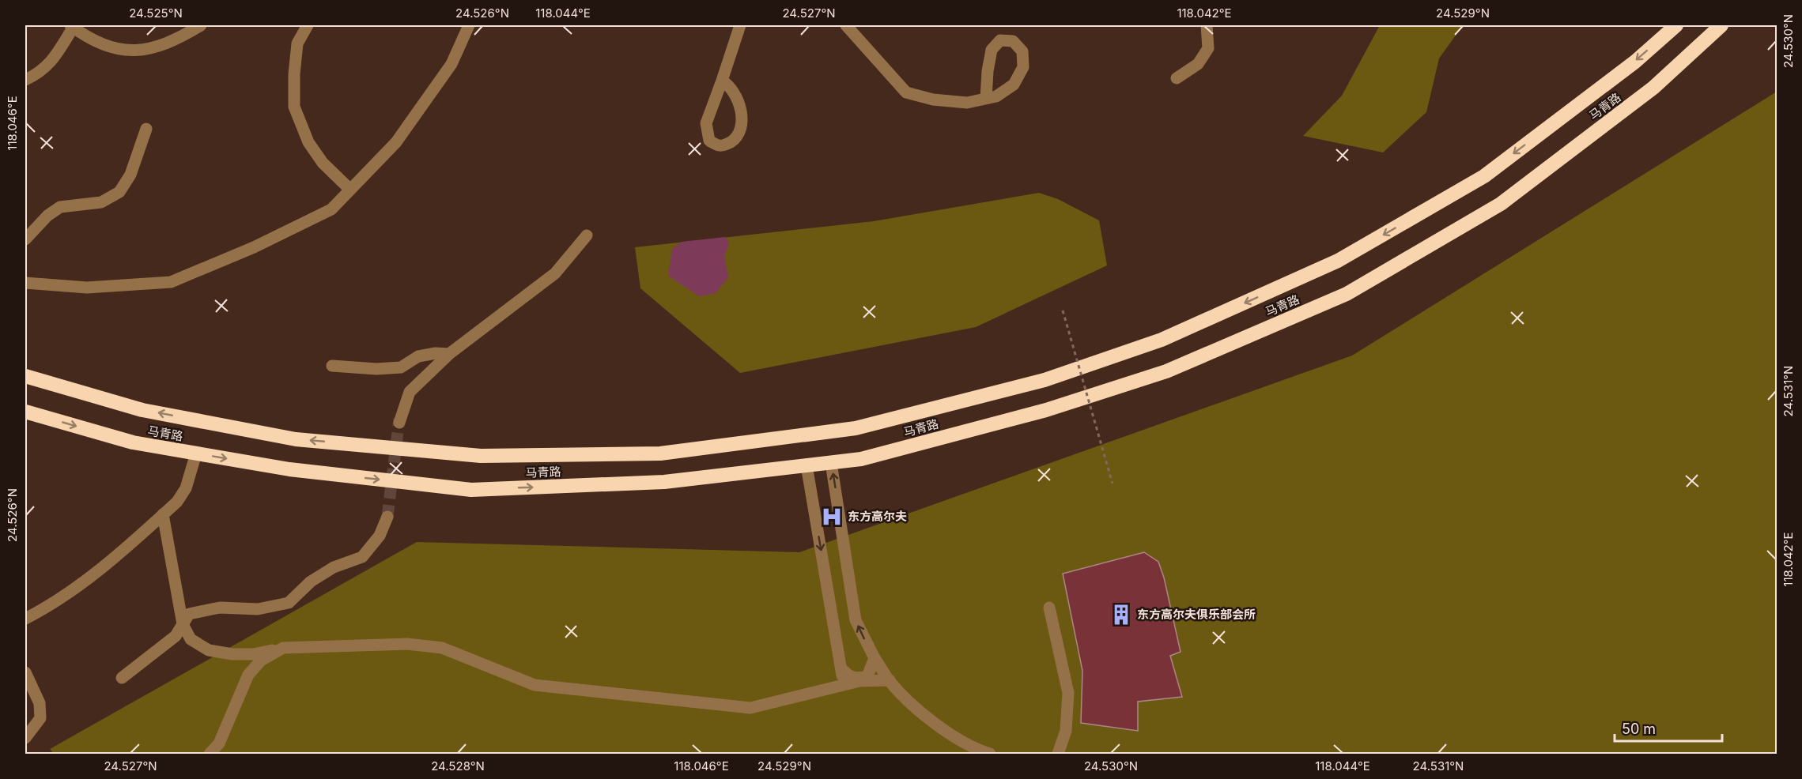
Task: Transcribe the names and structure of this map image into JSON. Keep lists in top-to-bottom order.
{
  "streets": {
    "highway": ["马青路"]
  },
  "places": {
    "hospital": ["东方高尔夫"],
    "building": ["东方高尔夫俱乐部会所"]
  },
  "scale_bar": "50 m",
  "coordinates": [
    "24.525°N",
    "24.526°N",
    "118.044°E",
    "24.527°N",
    "118.042°E",
    "24.529°N",
    "24.530°N",
    "118.046°E",
    "24.531°N",
    "24.528°N"
  ]
}
